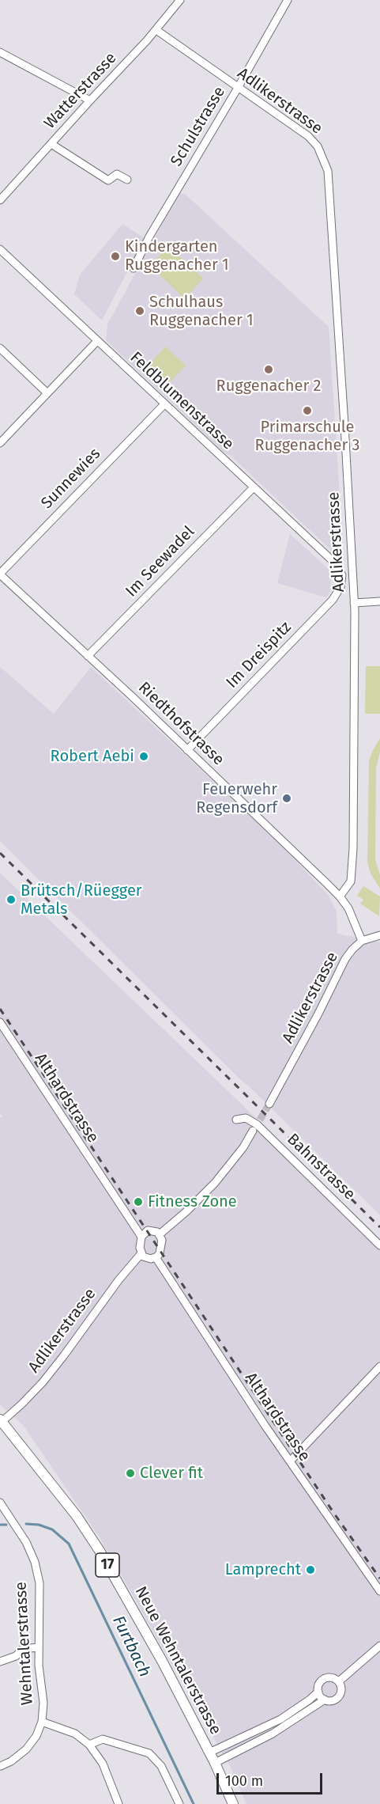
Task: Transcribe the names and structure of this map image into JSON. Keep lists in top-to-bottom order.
{
  "streets": {
    "main road": ["17", "Neue Wehntalerstrasse"],
    "street": [
      "Watterstrasse",
      "Adlikerstrasse",
      "Schulstrasse",
      "Feldblumenstrasse",
      "Sunnewies",
      "Im Seewadel",
      "Im Dreispitz",
      "Riedthofstrasse",
      "Althardstrasse",
      "Bahnstrasse",
      "Wehntalerstrasse"
    ]
  },
  "crossings": [
    ["Watterstrasse", "Adlikerstrasse"],
    ["Adlikerstrasse", "Schulstrasse"],
    ["Adlikerstrasse", "Riedthofstrasse"],
    ["Adlikerstrasse", "Althardstrasse"],
    ["Adlikerstrasse", "Neue Wehntalerstrasse"],
    ["Feldblumenstrasse", "Sunnewies"],
    ["Feldblumenstrasse", "Im Seewadel"],
    ["Feldblumenstrasse", "Im Dreispitz"],
    ["Sunnewies", "Riedthofstrasse"],
    ["Im Seewadel", "Riedthofstrasse"],
    ["Im Dreispitz", "Riedthofstrasse"]
  ],
  "water": ["Furtbach"],
  "places": [
    "Kindergarten Ruggenacher 1",
    "Schulhaus Ruggenacher 1",
    "Ruggenacher 2",
    "Primarschule Ruggenacher 3",
    "Robert Aebi",
    "Feuerwehr Regensdorf",
    "Brütsch/Rüegger Metals",
    "Fitness Zone",
    "Clever fit",
    "Lamprecht"
  ],
  "scale_bar": "100 m"
}
